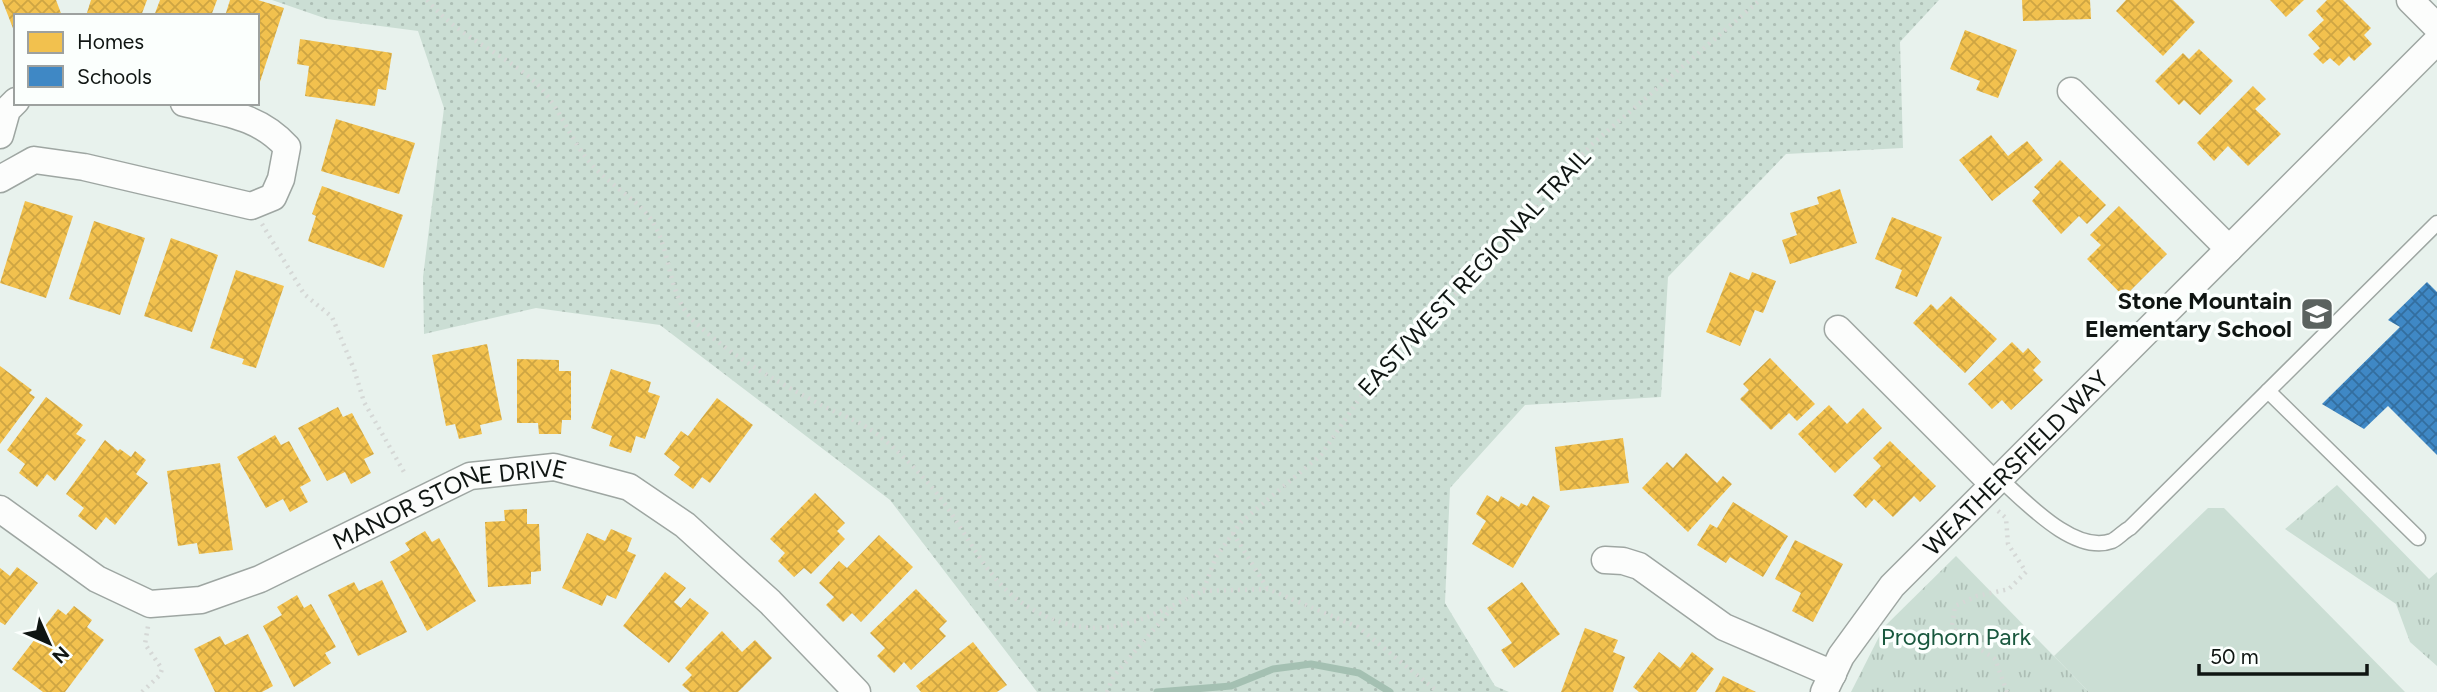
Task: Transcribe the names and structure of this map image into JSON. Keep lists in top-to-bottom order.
{
  "streets": {
    "street": ["WEATHERSFIELD WAY", "MANOR STONE DRIVE"],
    "path": ["EAST/WEST REGIONAL TRAIL"]
  },
  "parks": ["Proghorn Park"],
  "places": {
    "school or university": ["Stone Mountain Elementary School"]
  },
  "legend": ["Homes", "Schools"],
  "scale_bar": "50 m",
  "north": "bottom right"
}
